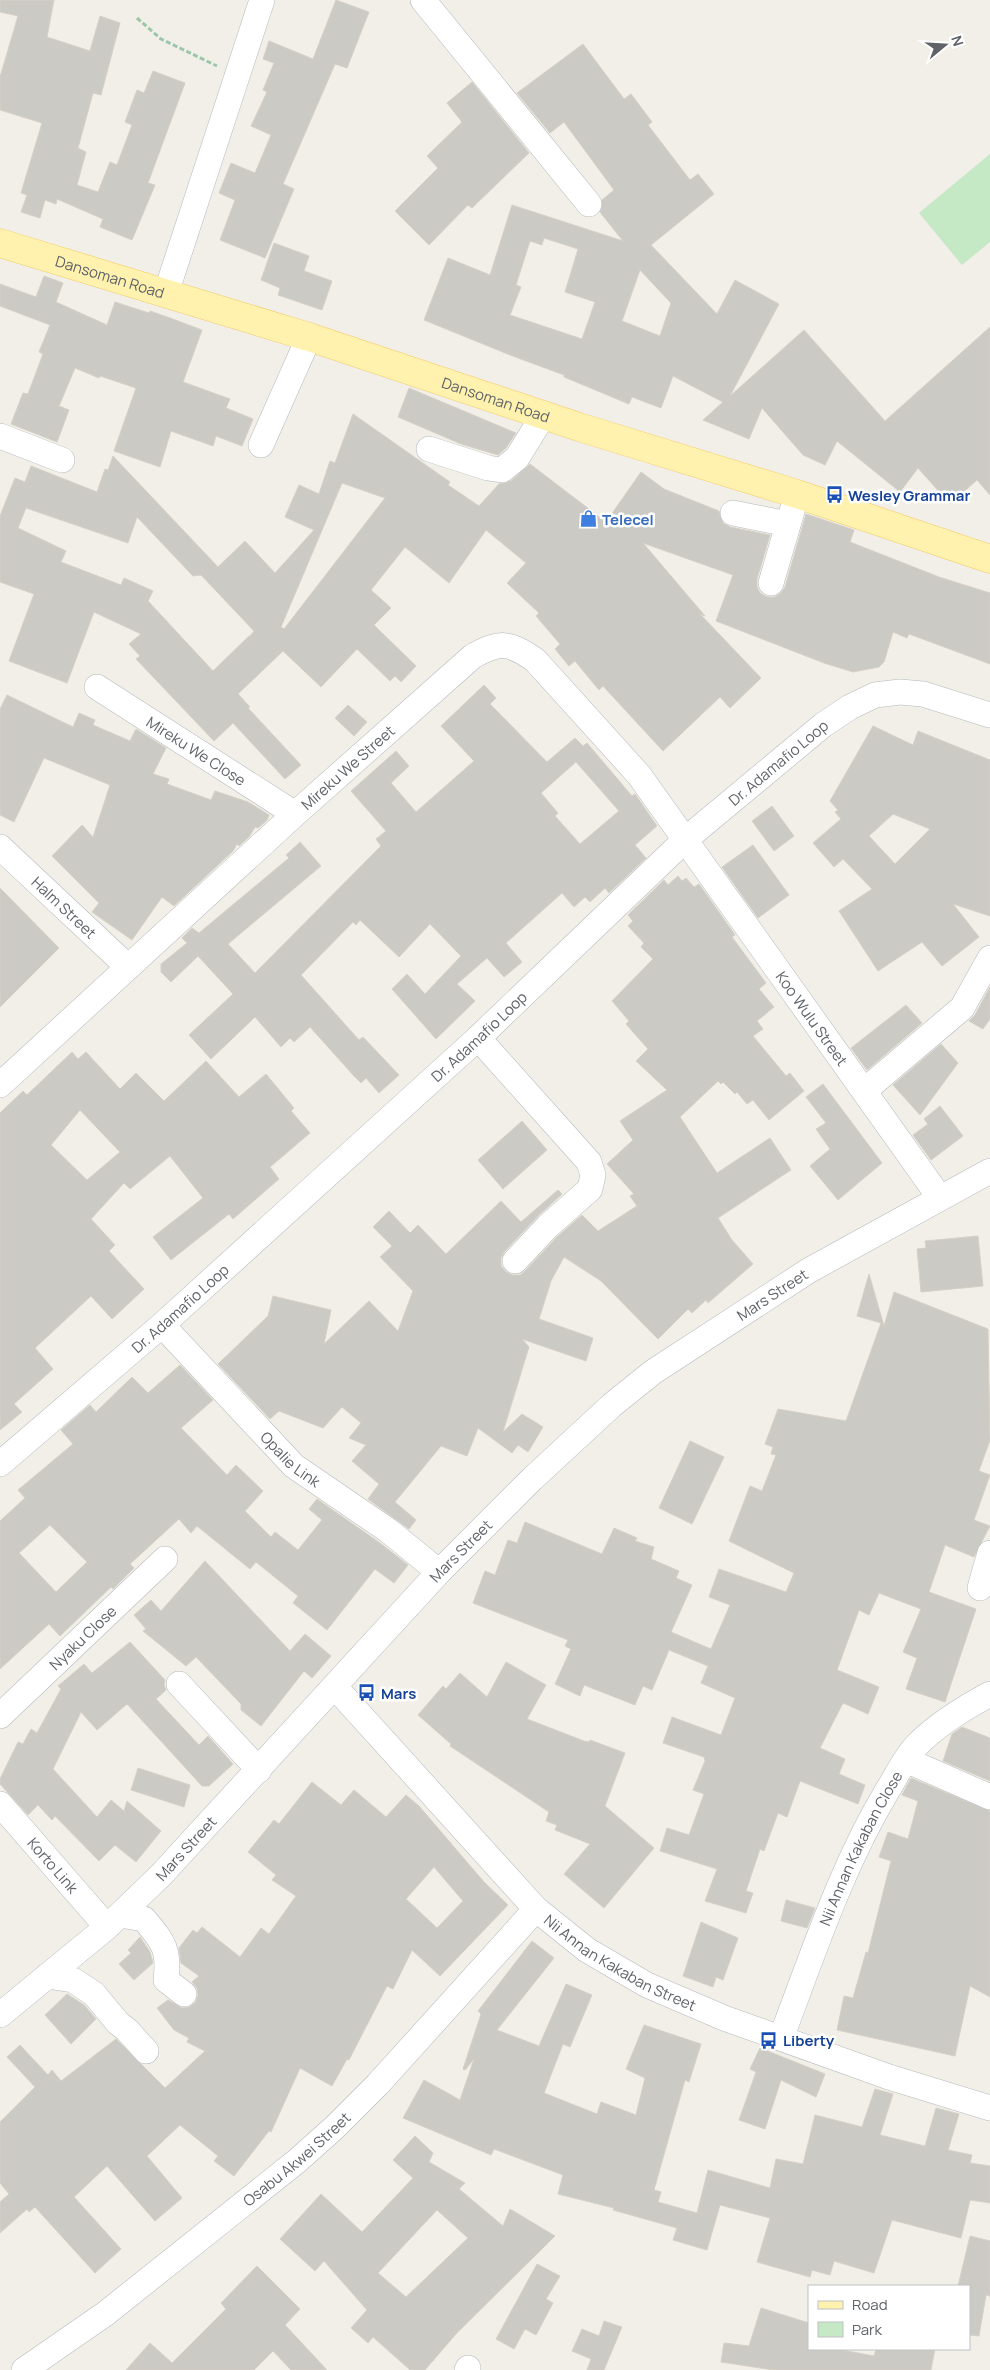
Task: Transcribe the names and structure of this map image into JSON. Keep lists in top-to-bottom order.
{
  "streets": {
    "main road": ["Dansoman Road"],
    "street": [
      "Mireku We Close",
      "Dr. Adamafio Loop",
      "Mireku We Street",
      "Halm Street",
      "Koo Wulu Street",
      "Mars Street",
      "Opalie Link",
      "Nyaku Close",
      "Nii Annan Kakaban Close",
      "Korto Link",
      "Nii Annan Kakaban Street",
      "Osabu Akwei Street"
    ]
  },
  "crossings": [
    ["Mireku We Close", "Mireku We Street"],
    ["Dr. Adamafio Loop", "Mireku We Street"],
    ["Dr. Adamafio Loop", "Koo Wulu Street"],
    ["Dr. Adamafio Loop", "Opalie Link"],
    ["Mireku We Street", "Halm Street"],
    ["Mireku We Street", "Koo Wulu Street"],
    ["Koo Wulu Street", "Mars Street"],
    ["Mars Street", "Opalie Link"],
    ["Mars Street", "Korto Link"],
    ["Mars Street", "Nii Annan Kakaban Street"],
    ["Nii Annan Kakaban Close", "Nii Annan Kakaban Street"],
    ["Nii Annan Kakaban Street", "Osabu Akwei Street"]
  ],
  "places": {
    "bus stop": ["Wesley Grammar", "Mars", "Liberty"],
    "shop": ["Telecel"]
  },
  "legend": ["Road", "Park"],
  "north": "right"
}
